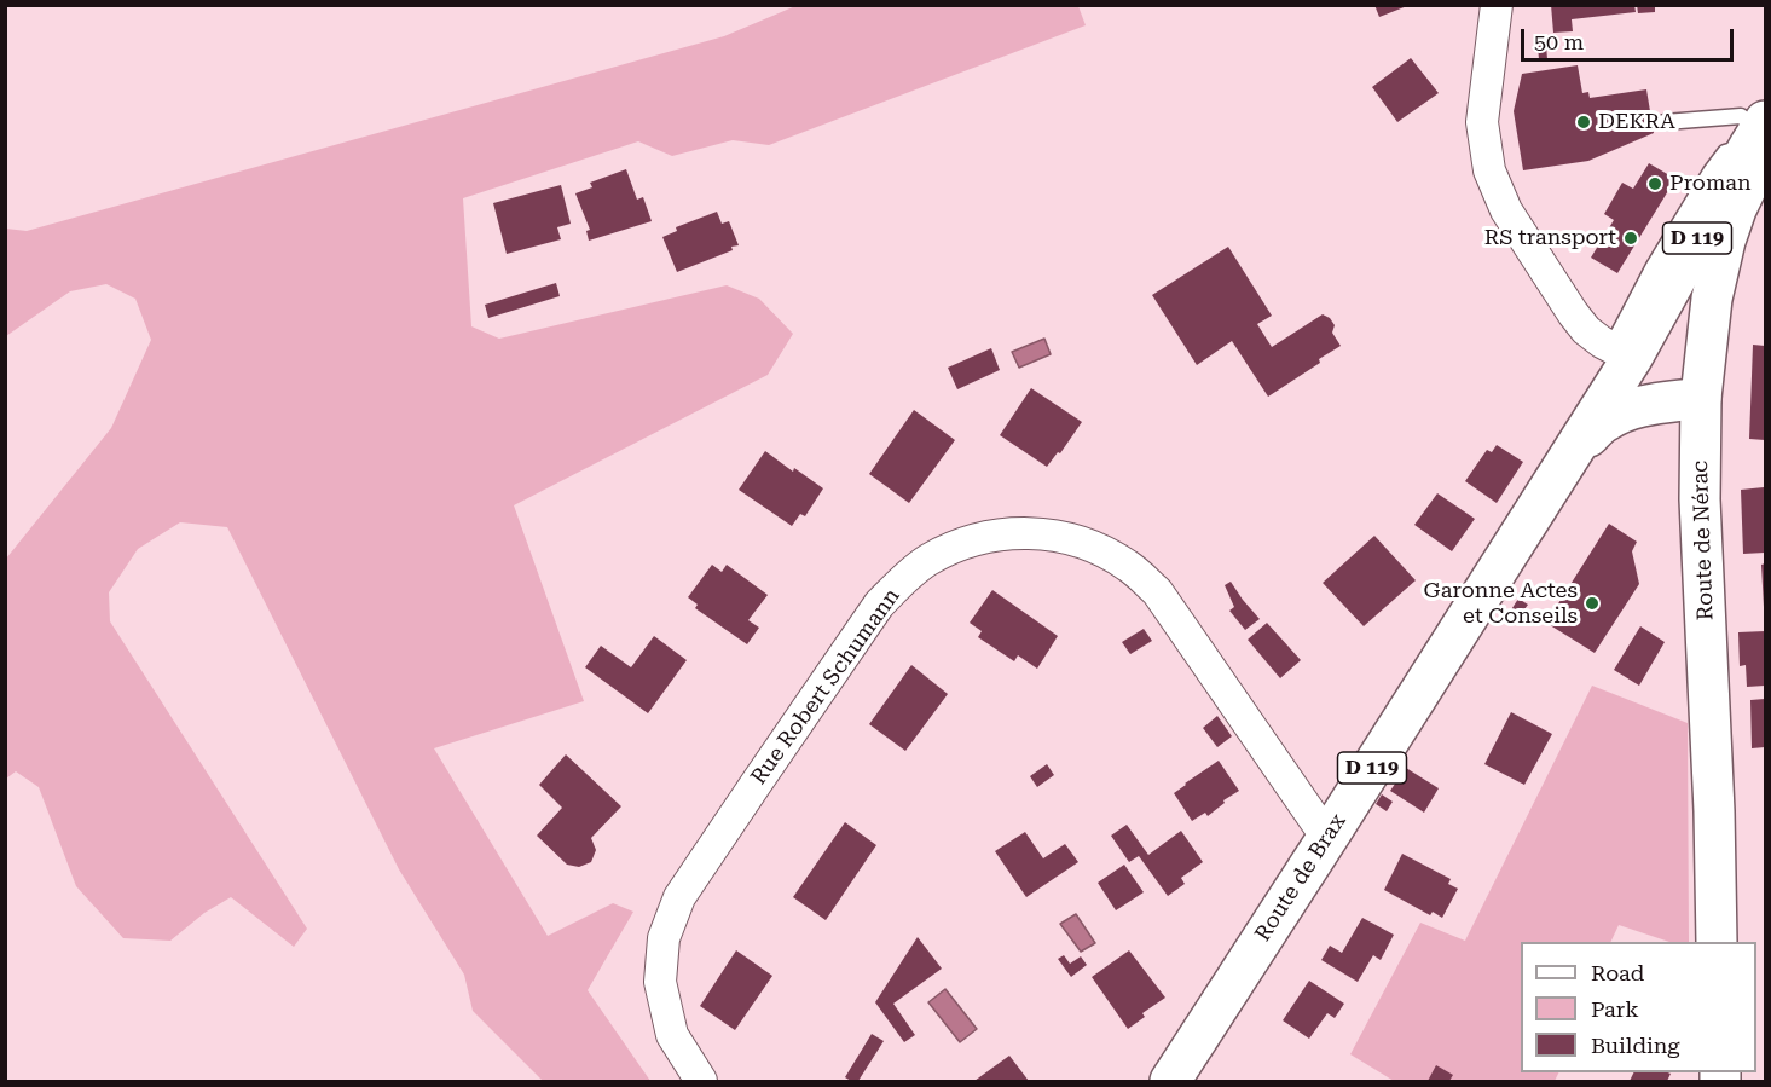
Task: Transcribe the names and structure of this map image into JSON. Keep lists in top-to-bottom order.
{
  "streets": {
    "main road": ["D 119", "Route de Nérac", "Route de Brax"],
    "street": ["Rue Robert Schumann"]
  },
  "crossings": [
    ["D 119", "Route de Nérac"],
    ["D 119", "Route de Brax"],
    ["Route de Nérac", "Route de Brax"],
    ["Rue Robert Schumann", "Route de Brax"]
  ],
  "places": [
    "DEKRA",
    "Proman",
    "RS transport",
    "Garonne Actes et Conseils"
  ],
  "legend": ["Road", "Park", "Building"],
  "scale_bar": "50 m"
}
